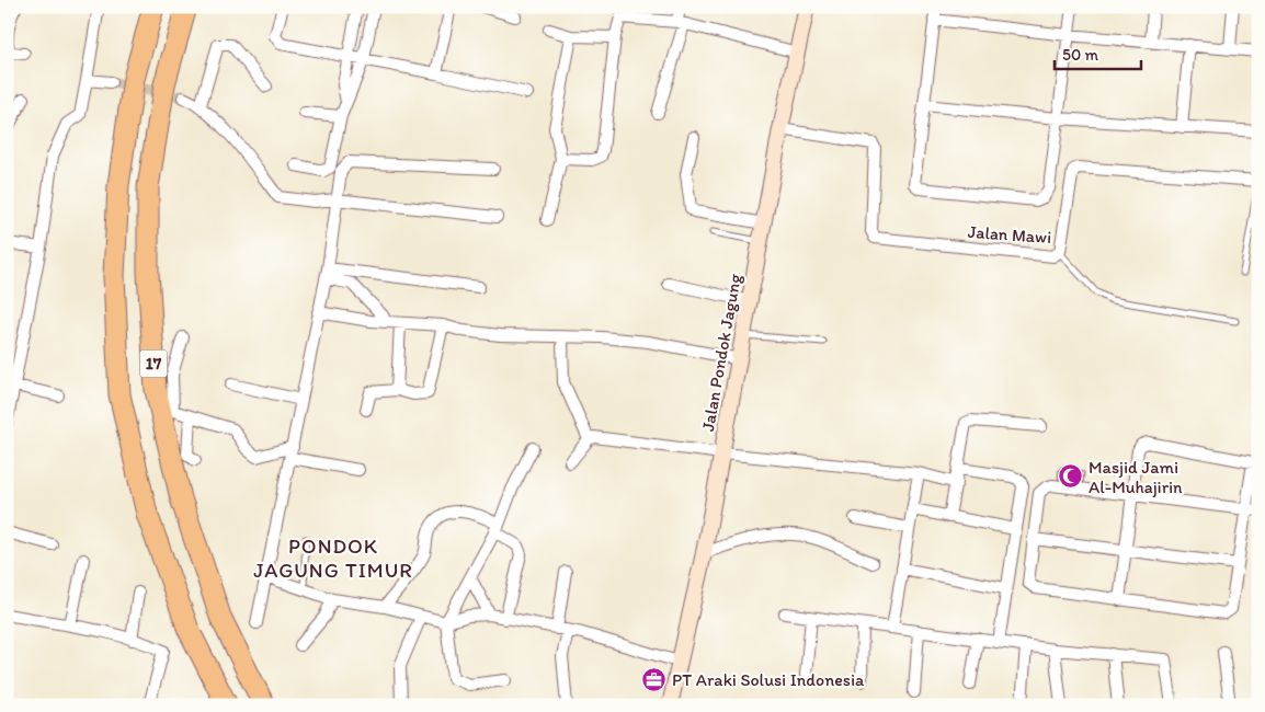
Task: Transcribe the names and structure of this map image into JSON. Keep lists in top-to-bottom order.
{
  "streets": {
    "highway": ["17"],
    "street": ["Jalan Mawi", "Jalan Pondok Jagung"]
  },
  "crossings": [
    ["Jalan Mawi", "Jalan Pondok Jagung"]
  ],
  "districts": ["PONDOK JAGUNG TIMUR"],
  "places": {
    "mosque": ["Masjid Jami Al-Muhajirin"],
    "office": ["PT Araki Solusi Indonesia"]
  },
  "scale_bar": "50 m"
}
